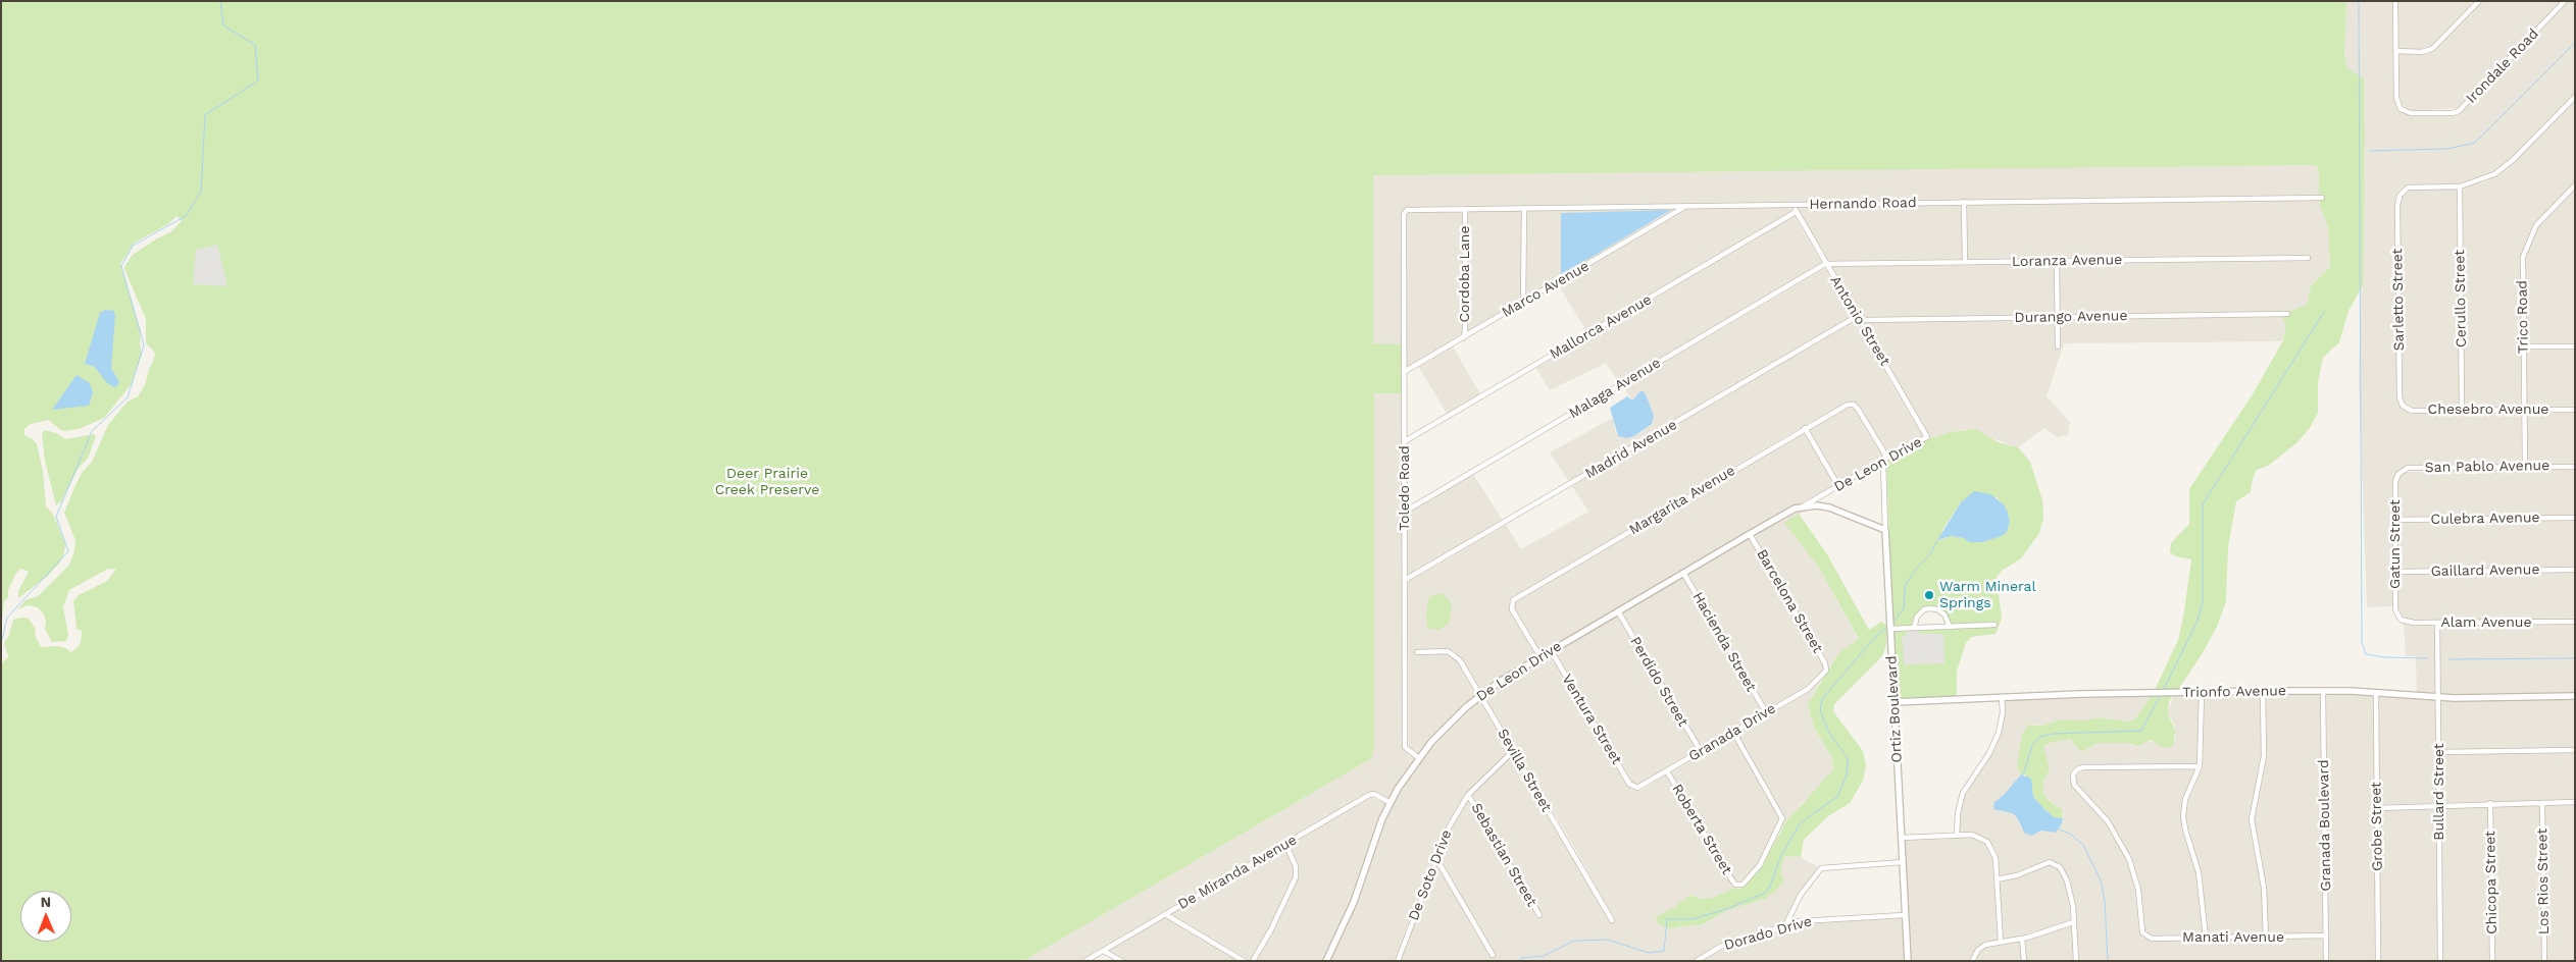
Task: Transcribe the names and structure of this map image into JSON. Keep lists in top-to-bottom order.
{
  "streets": {
    "street": [
      "Irondale Road",
      "Hernando Road",
      "Loranza Avenue",
      "Cordoba Lane",
      "Marco Avenue",
      "Cerullo Street",
      "Sarletto Street",
      "Durango Avenue",
      "Trico Road",
      "Antonio Street",
      "Mallorca Avenue",
      "Malaga Avenue",
      "Chesebro Avenue",
      "Madrid Avenue",
      "De Leon Drive",
      "San Pablo Avenue",
      "Toledo Road",
      "Margarita Avenue",
      "Culebra Avenue",
      "Gatun Street",
      "Gaillard Avenue",
      "Barcelona Street",
      "Alam Avenue",
      "Hacienda Street",
      "Perdido Street",
      "Trionfo Avenue",
      "Ortiz Boulevard",
      "Ventura Street",
      "Granada Drive",
      "Sevilla Street",
      "Bullard Street",
      "Granada Boulevard",
      "Grobe Street",
      "Roberta Street",
      "Sebastian Street",
      "De Miranda Avenue",
      "De Soto Drive",
      "Los Rios Street",
      "Chicopa Street",
      "Dorado Drive",
      "Manati Avenue"
    ]
  },
  "crossings": [
    ["Hernando Road", "Cordoba Lane"],
    ["Hernando Road", "Marco Avenue"],
    ["Hernando Road", "Antonio Street"],
    ["Hernando Road", "Toledo Road"],
    ["Loranza Avenue", "Antonio Street"],
    ["Loranza Avenue", "Malaga Avenue"],
    ["Cordoba Lane", "Marco Avenue"],
    ["Marco Avenue", "Toledo Road"],
    ["Cerullo Street", "Sarletto Street"],
    ["Cerullo Street", "Chesebro Avenue"],
    ["Sarletto Street", "Chesebro Avenue"],
    ["Durango Avenue", "Antonio Street"],
    ["Durango Avenue", "Madrid Avenue"],
    ["Trico Road", "Chesebro Avenue"],
    ["Trico Road", "San Pablo Avenue"],
    ["Antonio Street", "Mallorca Avenue"],
    ["Antonio Street", "Malaga Avenue"],
    ["Antonio Street", "Madrid Avenue"],
    ["Antonio Street", "De Leon Drive"],
    ["Mallorca Avenue", "Toledo Road"],
    ["Malaga Avenue", "Toledo Road"],
    ["Madrid Avenue", "Toledo Road"],
    ["De Leon Drive", "Toledo Road"],
    ["De Leon Drive", "Margarita Avenue"],
    ["De Leon Drive", "Barcelona Street"],
    ["De Leon Drive", "Hacienda Street"],
    ["De Leon Drive", "Perdido Street"],
    ["De Leon Drive", "Ortiz Boulevard"],
    ["De Leon Drive", "Ventura Street"],
    ["De Leon Drive", "Sevilla Street"],
    ["De Leon Drive", "De Miranda Avenue"],
    ["San Pablo Avenue", "Gatun Street"],
    ["Margarita Avenue", "Ortiz Boulevard"],
    ["Culebra Avenue", "Gatun Street"],
    ["Gatun Street", "Gaillard Avenue"],
    ["Gatun Street", "Alam Avenue"],
    ["Barcelona Street", "Granada Drive"],
    ["Alam Avenue", "Bullard Street"],
    ["Hacienda Street", "Granada Drive"],
    ["Perdido Street", "Granada Drive"],
    ["Trionfo Avenue", "Ortiz Boulevard"],
    ["Trionfo Avenue", "Bullard Street"],
    ["Trionfo Avenue", "Granada Boulevard"],
    ["Trionfo Avenue", "Grobe Street"],
    ["Ortiz Boulevard", "Dorado Drive"],
    ["Ventura Street", "Granada Drive"],
    ["Granada Drive", "Roberta Street"],
    ["Sevilla Street", "De Soto Drive"],
    ["Granada Boulevard", "Manati Avenue"],
    ["Sebastian Street", "De Soto Drive"]
  ],
  "parks": ["Deer Prairie Creek Preserve"],
  "places": ["Warm Mineral Springs"],
  "north": "top"
}
